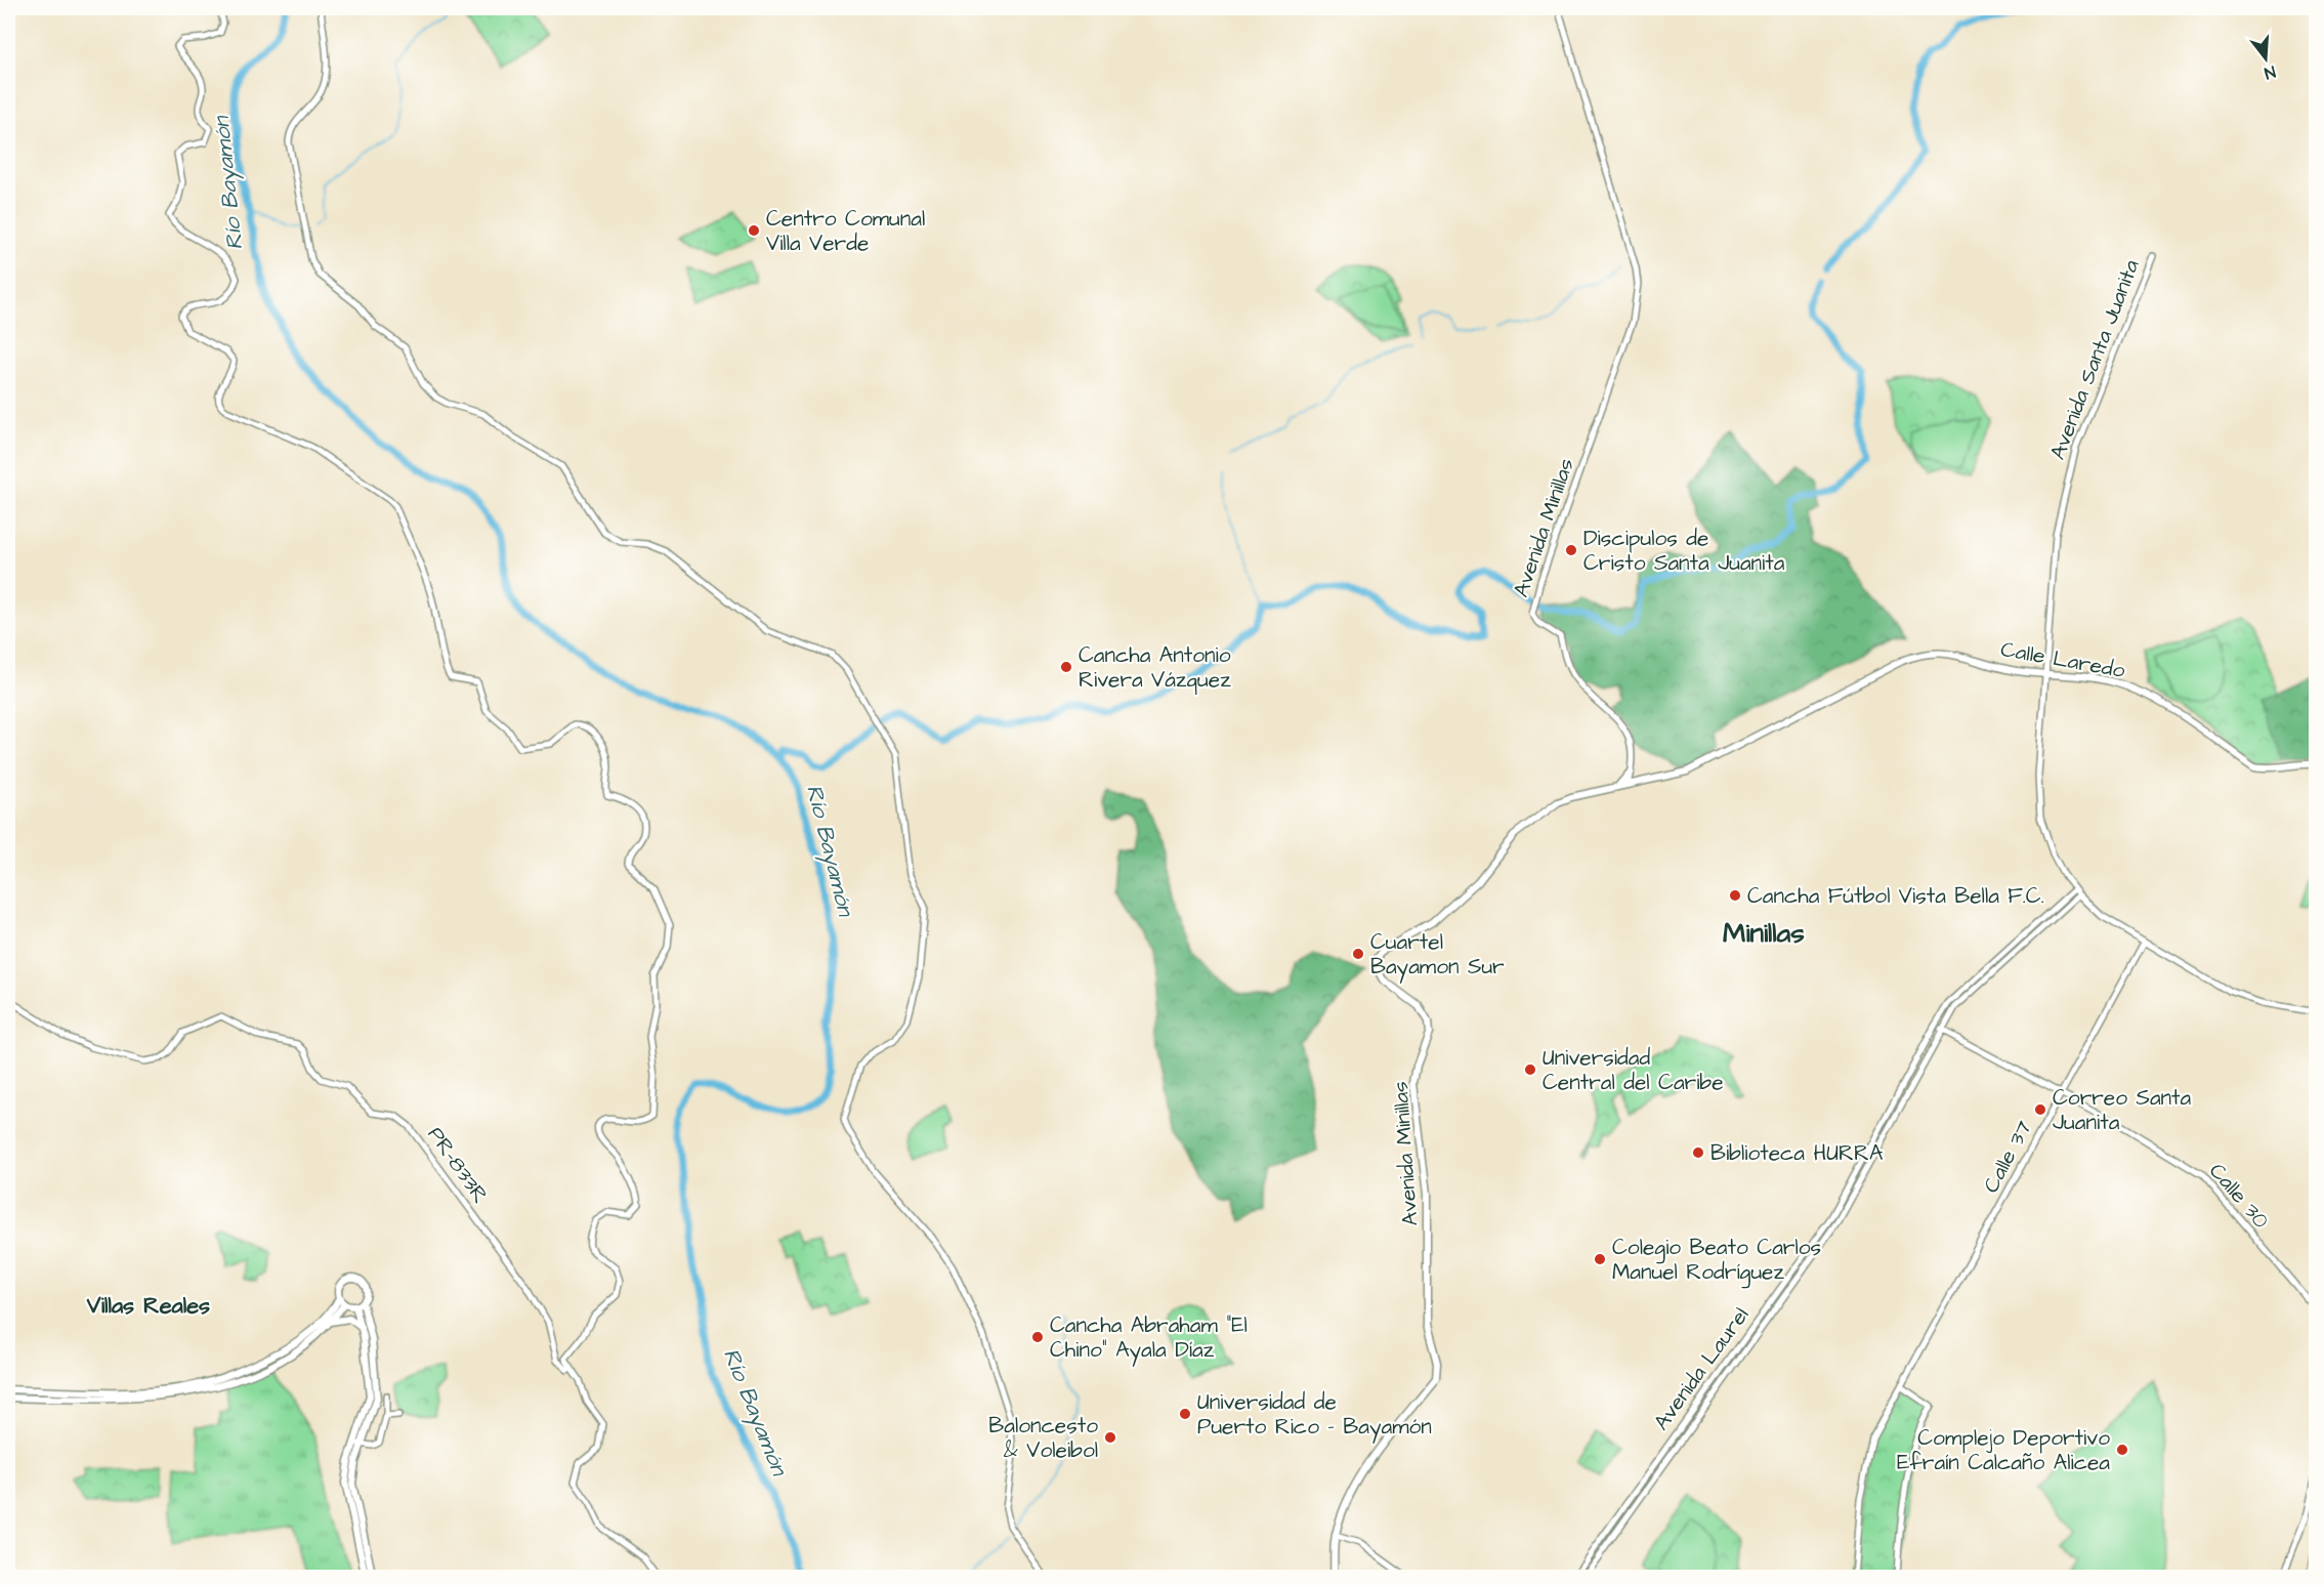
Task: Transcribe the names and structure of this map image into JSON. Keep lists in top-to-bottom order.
{
  "streets": {
    "main road": ["Avenida Minillas", "Calle Laredo"],
    "street": [
      "Avenida Santa Juanita",
      "Calle 37",
      "PR-833R",
      "Calle 30",
      "Avenida Laurel"
    ]
  },
  "crossings": [
    ["Avenida Santa Juanita", "Calle Laredo"],
    ["Avenida Santa Juanita", "Calle 37"],
    ["Avenida Santa Juanita", "Avenida Laurel"],
    ["Avenida Minillas", "Calle Laredo"],
    ["Calle 37", "Calle 30"],
    ["Calle 30", "Avenida Laurel"]
  ],
  "districts": ["Minillas", "Villas Reales"],
  "water": ["Río Bayamón"],
  "places": [
    "Centro Comunal Villa Verde",
    "Discipulos de Cristo Santa Juanita",
    "Cancha Antonio Rivera Vázquez",
    "Cancha Fútbol Vista Bella F.C.",
    "Cuartel Bayamon Sur",
    "Universidad Central del Caribe",
    "Correo Santa Juanita",
    "Biblioteca HURRA",
    "Colegio Beato Carlos Manuel Rodríguez",
    "Cancha Abraham \"El Chino\" Ayala Díaz",
    "Universidad de Puerto Rico - Bayamón",
    "Baloncesto & Voleibol",
    "Complejo Deportivo Efraín Calcaño Alicea"
  ],
  "north": "bottom"
}
